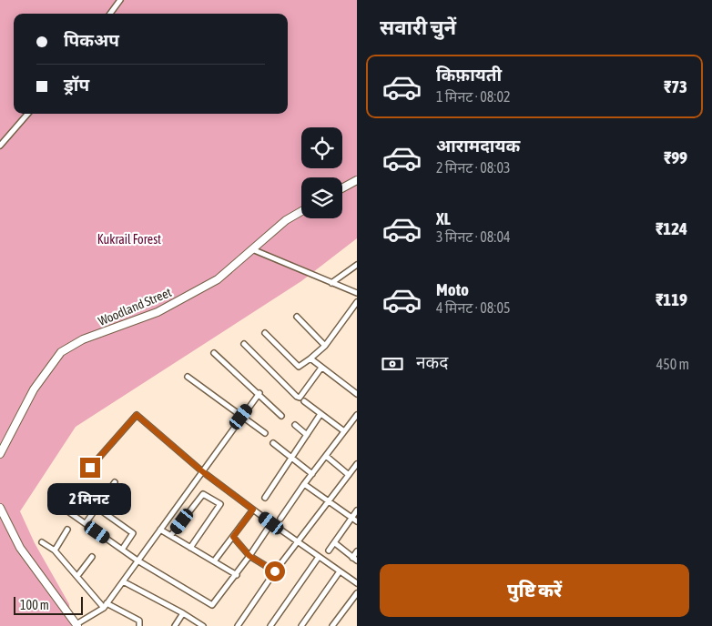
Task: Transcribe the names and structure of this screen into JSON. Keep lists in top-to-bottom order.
{
  "streets": {
    "street": ["Woodland Street"]
  },
  "parks": ["Kukrail Forest"],
  "scale_bar": "100 m",
  "page": {
    "heading": "सवारी चुनें",
    "banner": ["पिकअप", "ड्रॉप"],
    "list": [
      {
        "name": "किफ़ायती",
        "note": "1 मिनट · 08:02",
        "value": "₹73"
      },
      {
        "name": "आरामदायक",
        "note": "2 मिनट · 08:03",
        "value": "₹99"
      },
      {
        "name": "XL",
        "note": "3 मिनट · 08:04",
        "value": "₹124"
      },
      {
        "name": "Moto",
        "note": "4 मिनट · 08:05",
        "value": "₹119"
      }
    ],
    "pay": ["नकद", "450 m"],
    "bubble": "2 मिनट",
    "buttons": "पुष्टि करें",
    "scale": "100 m"
  }
}
